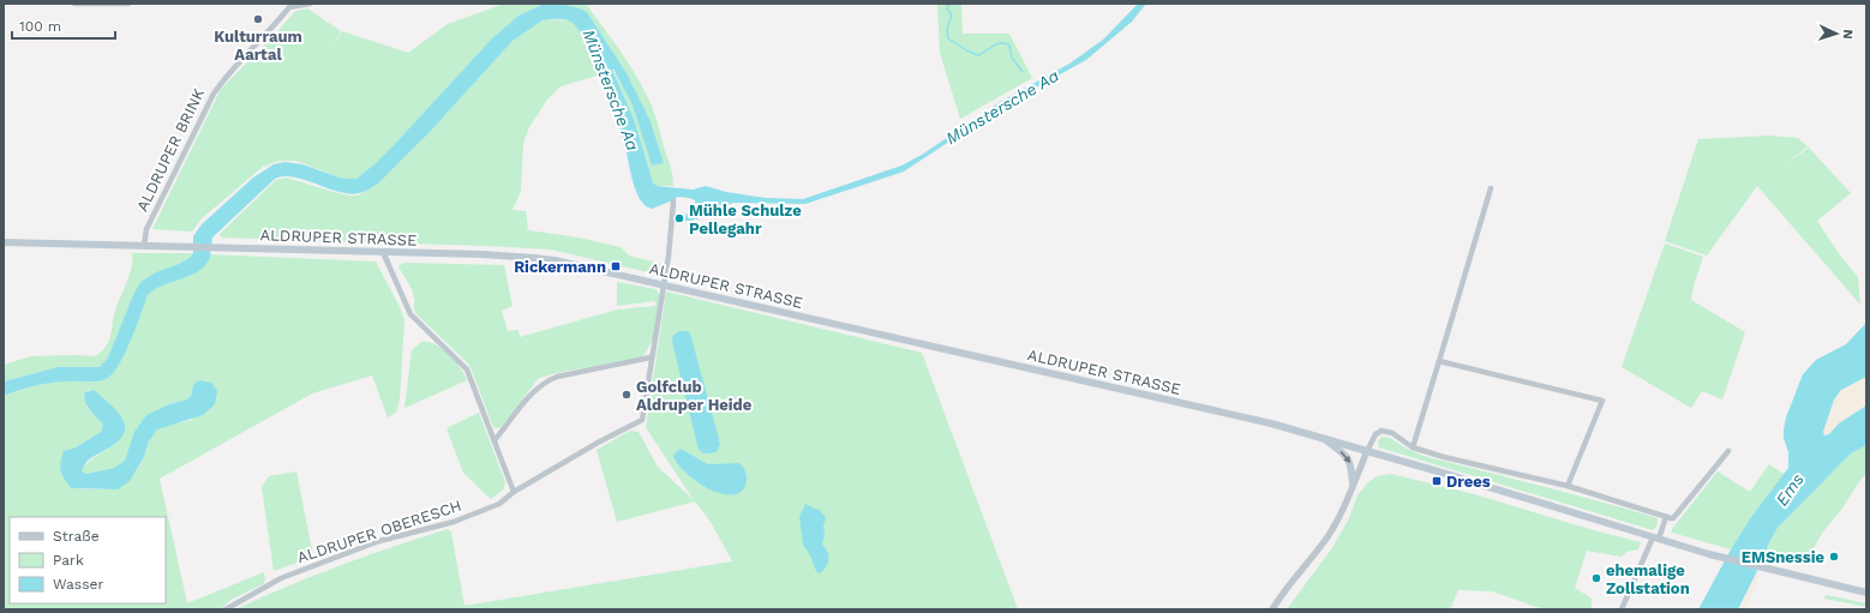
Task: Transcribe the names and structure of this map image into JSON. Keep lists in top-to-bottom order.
{
  "streets": {
    "main road": ["ALDRUPER STRASSE"],
    "street": ["ALDRUPER BRINK", "ALDRUPER OBERESCH"]
  },
  "crossings": [
    ["ALDRUPER BRINK", "ALDRUPER STRASSE"],
    ["ALDRUPER STRASSE", "ALDRUPER OBERESCH"]
  ],
  "water": ["Münstersche Aa", "Ems"],
  "places": {
    "other": [
      "Kulturraum Aartal",
      "Mühle Schulze Pellegahr",
      "Golfclub Aldruper Heide",
      "EMSnessie",
      "ehemalige Zollstation"
    ],
    "transit": ["Rickermann", "Drees"]
  },
  "legend": ["Straße", "Park", "Wasser"],
  "scale_bar": "100 m",
  "north": "right"
}
